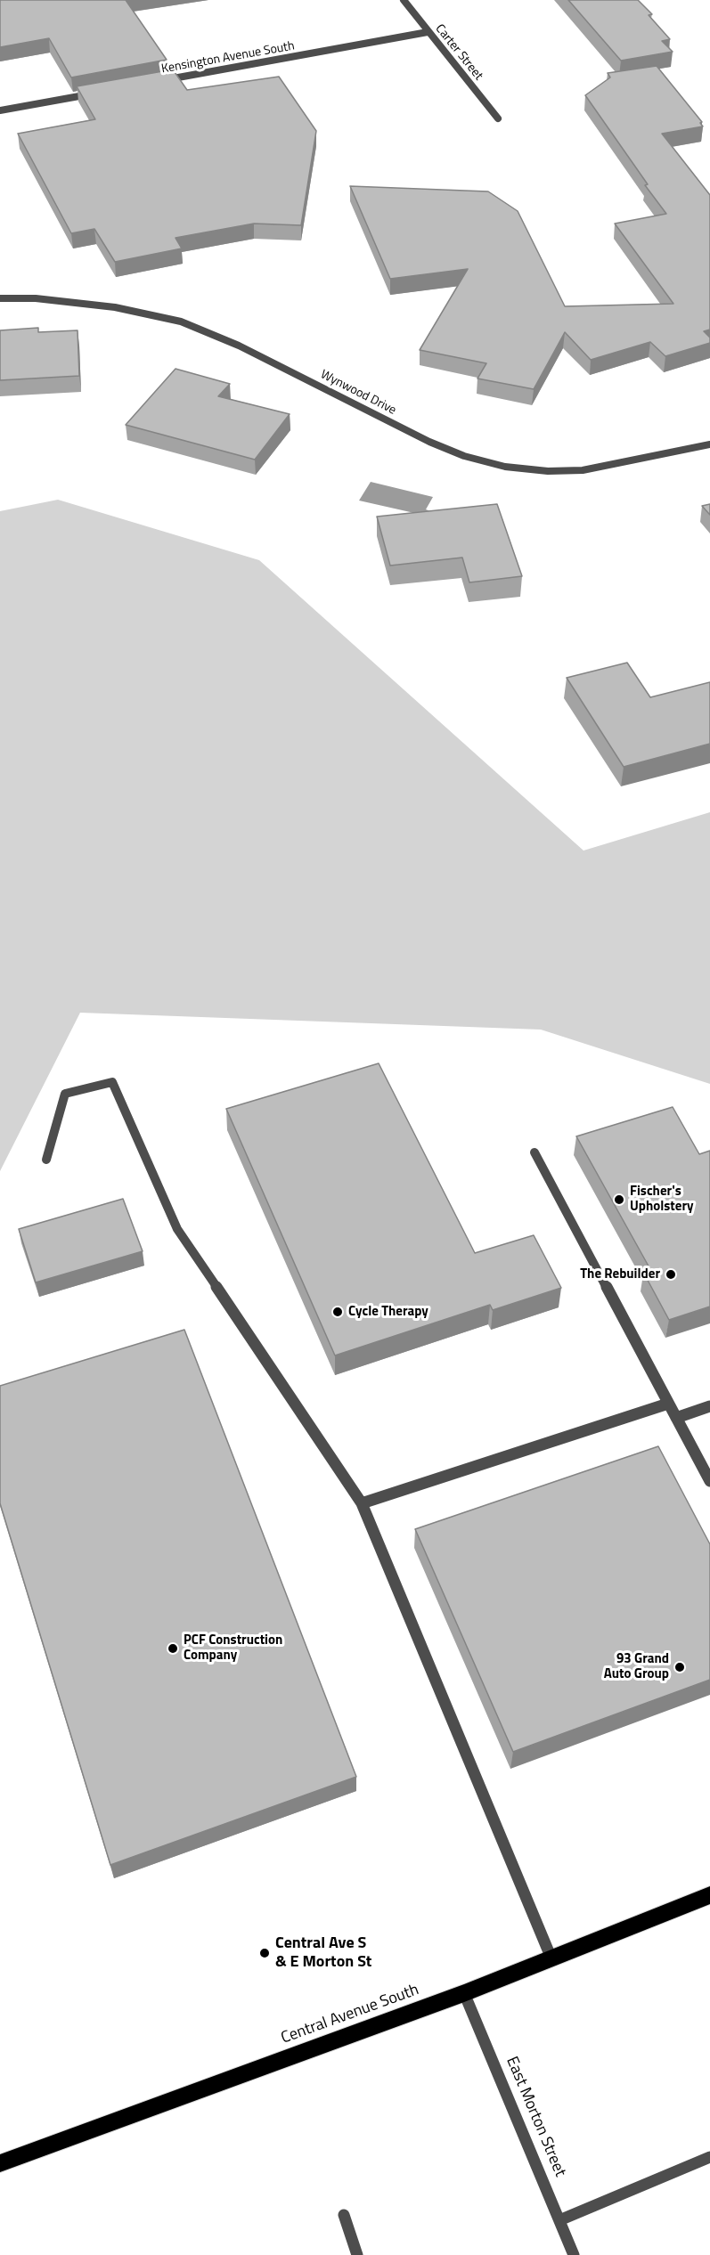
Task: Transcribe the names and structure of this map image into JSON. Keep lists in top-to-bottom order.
{
  "streets": {
    "main road": ["Central Avenue South"],
    "street": [
      "Carter Street",
      "Kensington Avenue South",
      "Wynwood Drive",
      "East Morton Street"
    ]
  },
  "crossings": [
    ["Carter Street", "Kensington Avenue South"],
    ["Central Avenue South", "East Morton Street"]
  ],
  "places": [
    "Fischer's Upholstery",
    "The Rebuilder",
    "Cycle Therapy",
    "PCF Construction Company",
    "93 Grand Auto Group",
    "Central Ave S & E Morton St"
  ]
}
